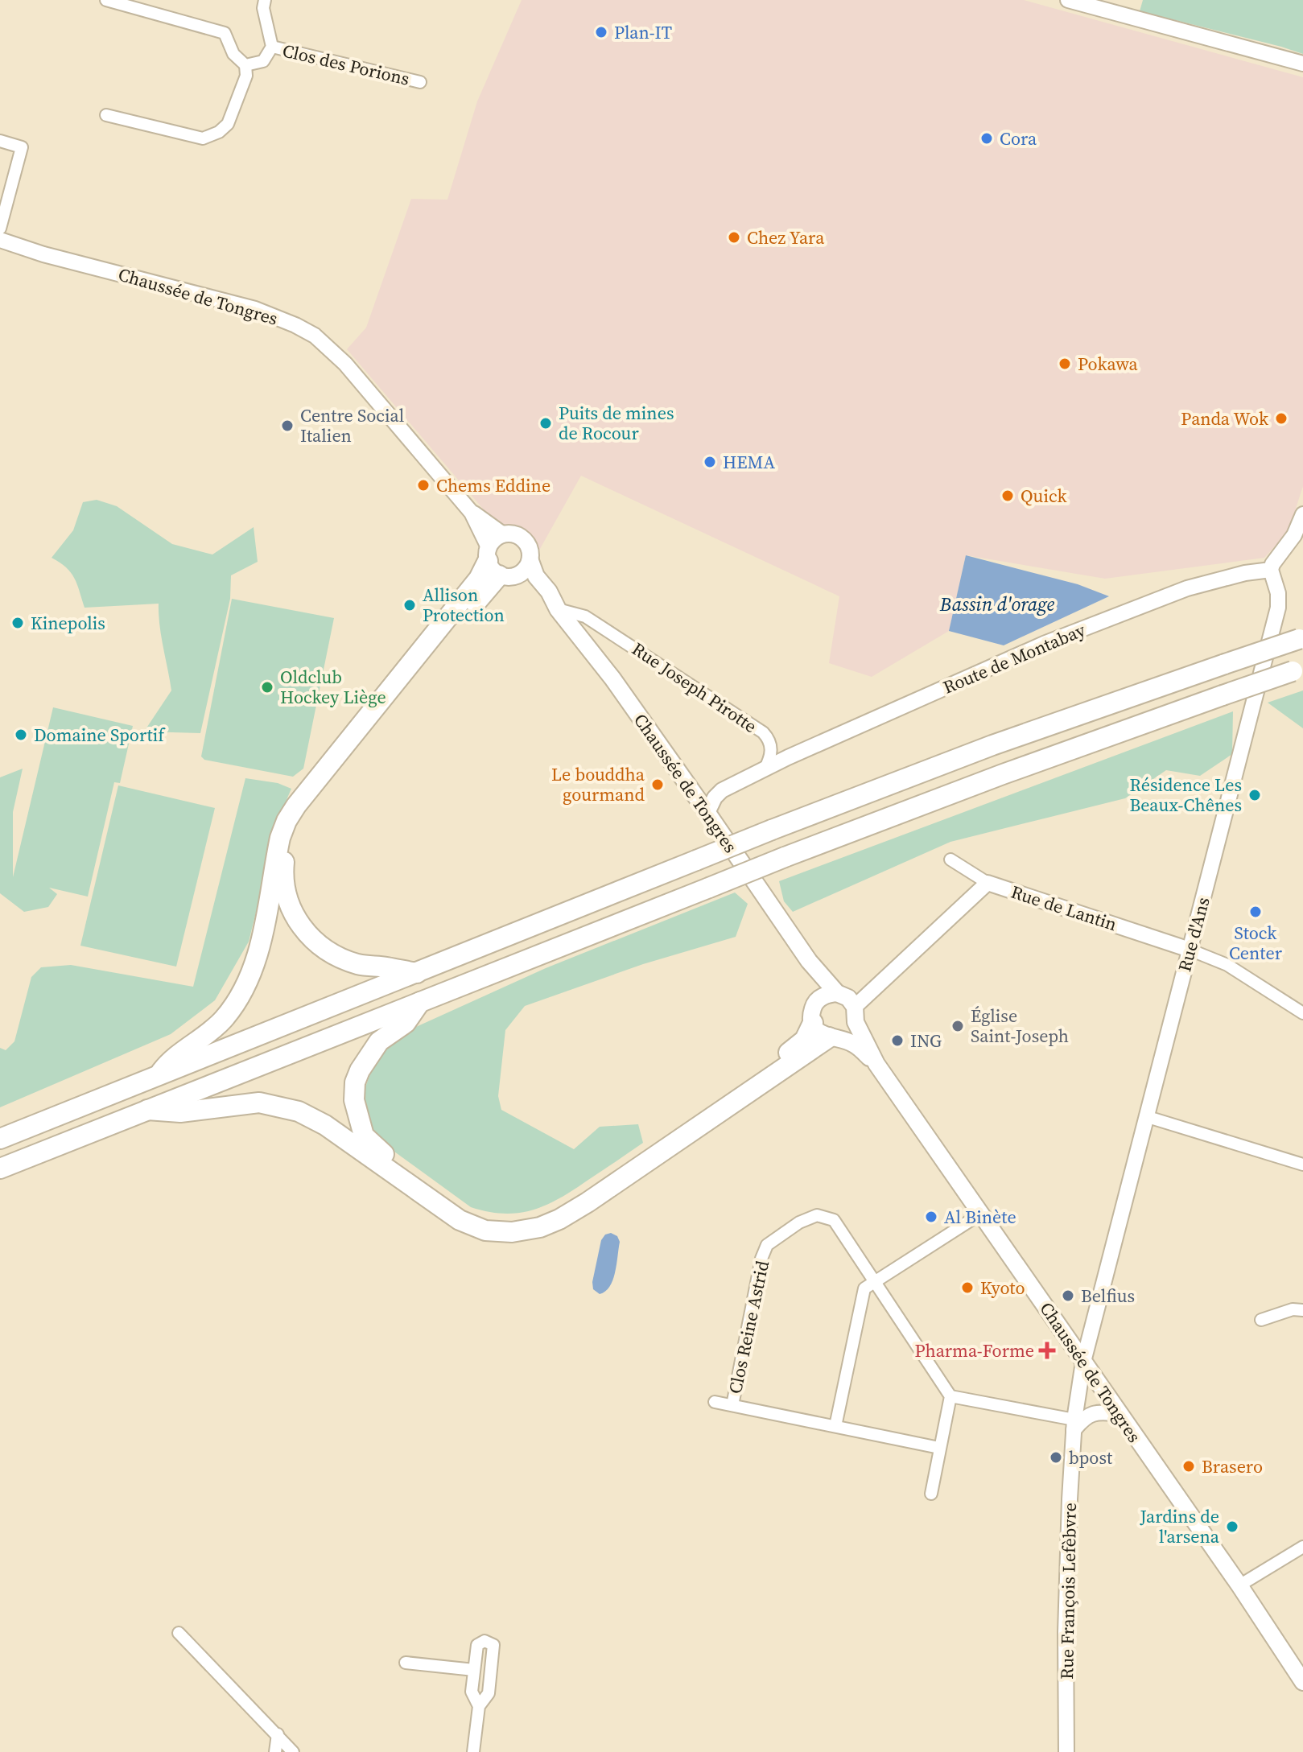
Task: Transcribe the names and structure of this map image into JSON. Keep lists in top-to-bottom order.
{
  "streets": {
    "main road": [
      "Chaussée de Tongres",
      "Route de Montabay",
      "Rue de Lantin",
      "Rue d'Ans",
      "Rue François Lefèbvre"
    ],
    "street": ["Clos des Porions", "Rue Joseph Pirotte", "Clos Reine Astrid"]
  },
  "crossings": [
    ["Chaussée de Tongres", "Rue Joseph Pirotte"],
    ["Chaussée de Tongres", "Rue de Lantin"],
    ["Chaussée de Tongres", "Rue d'Ans"],
    ["Chaussée de Tongres", "Rue François Lefèbvre"],
    ["Route de Montabay", "Rue Joseph Pirotte"],
    ["Route de Montabay", "Rue d'Ans"],
    ["Rue de Lantin", "Rue d'Ans"],
    ["Rue d'Ans", "Rue François Lefèbvre"]
  ],
  "water": ["Bassin d'orage"],
  "places": {
    "other": [
      "Plan-IT",
      "Cora",
      "Chez Yara",
      "Pokawa",
      "Panda Wok",
      "Puits de mines de Rocour",
      "Centre Social Italien",
      "HEMA",
      "Chems Eddine",
      "Quick",
      "Allison Protection",
      "Kinepolis",
      "Oldclub Hockey Liège",
      "Domaine Sportif",
      "Le bouddha gourmand",
      "Résidence Les Beaux-Chênes",
      "Stock Center",
      "Église Saint-Joseph",
      "ING",
      "Al Binète",
      "Kyoto",
      "Belfius",
      "bpost",
      "Brasero",
      "Jardins de l'arsena"
    ],
    "health": ["Pharma-Forme"]
  }
}
